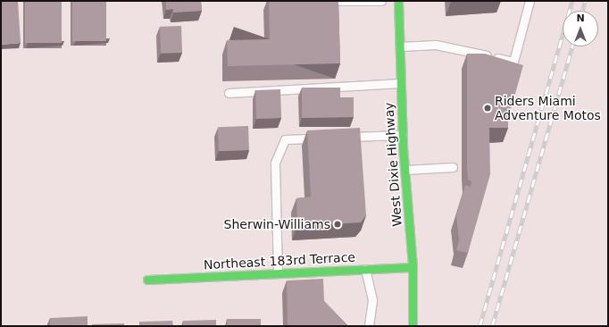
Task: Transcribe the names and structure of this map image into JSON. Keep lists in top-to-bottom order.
{
  "streets": {
    "street": ["West Dixie Highway", "Northeast 183rd Terrace"]
  },
  "crossings": [
    ["West Dixie Highway", "Northeast 183rd Terrace"]
  ],
  "places": ["Riders Miami Adventure Motos", "Sherwin-Williams"],
  "north": "top"
}
